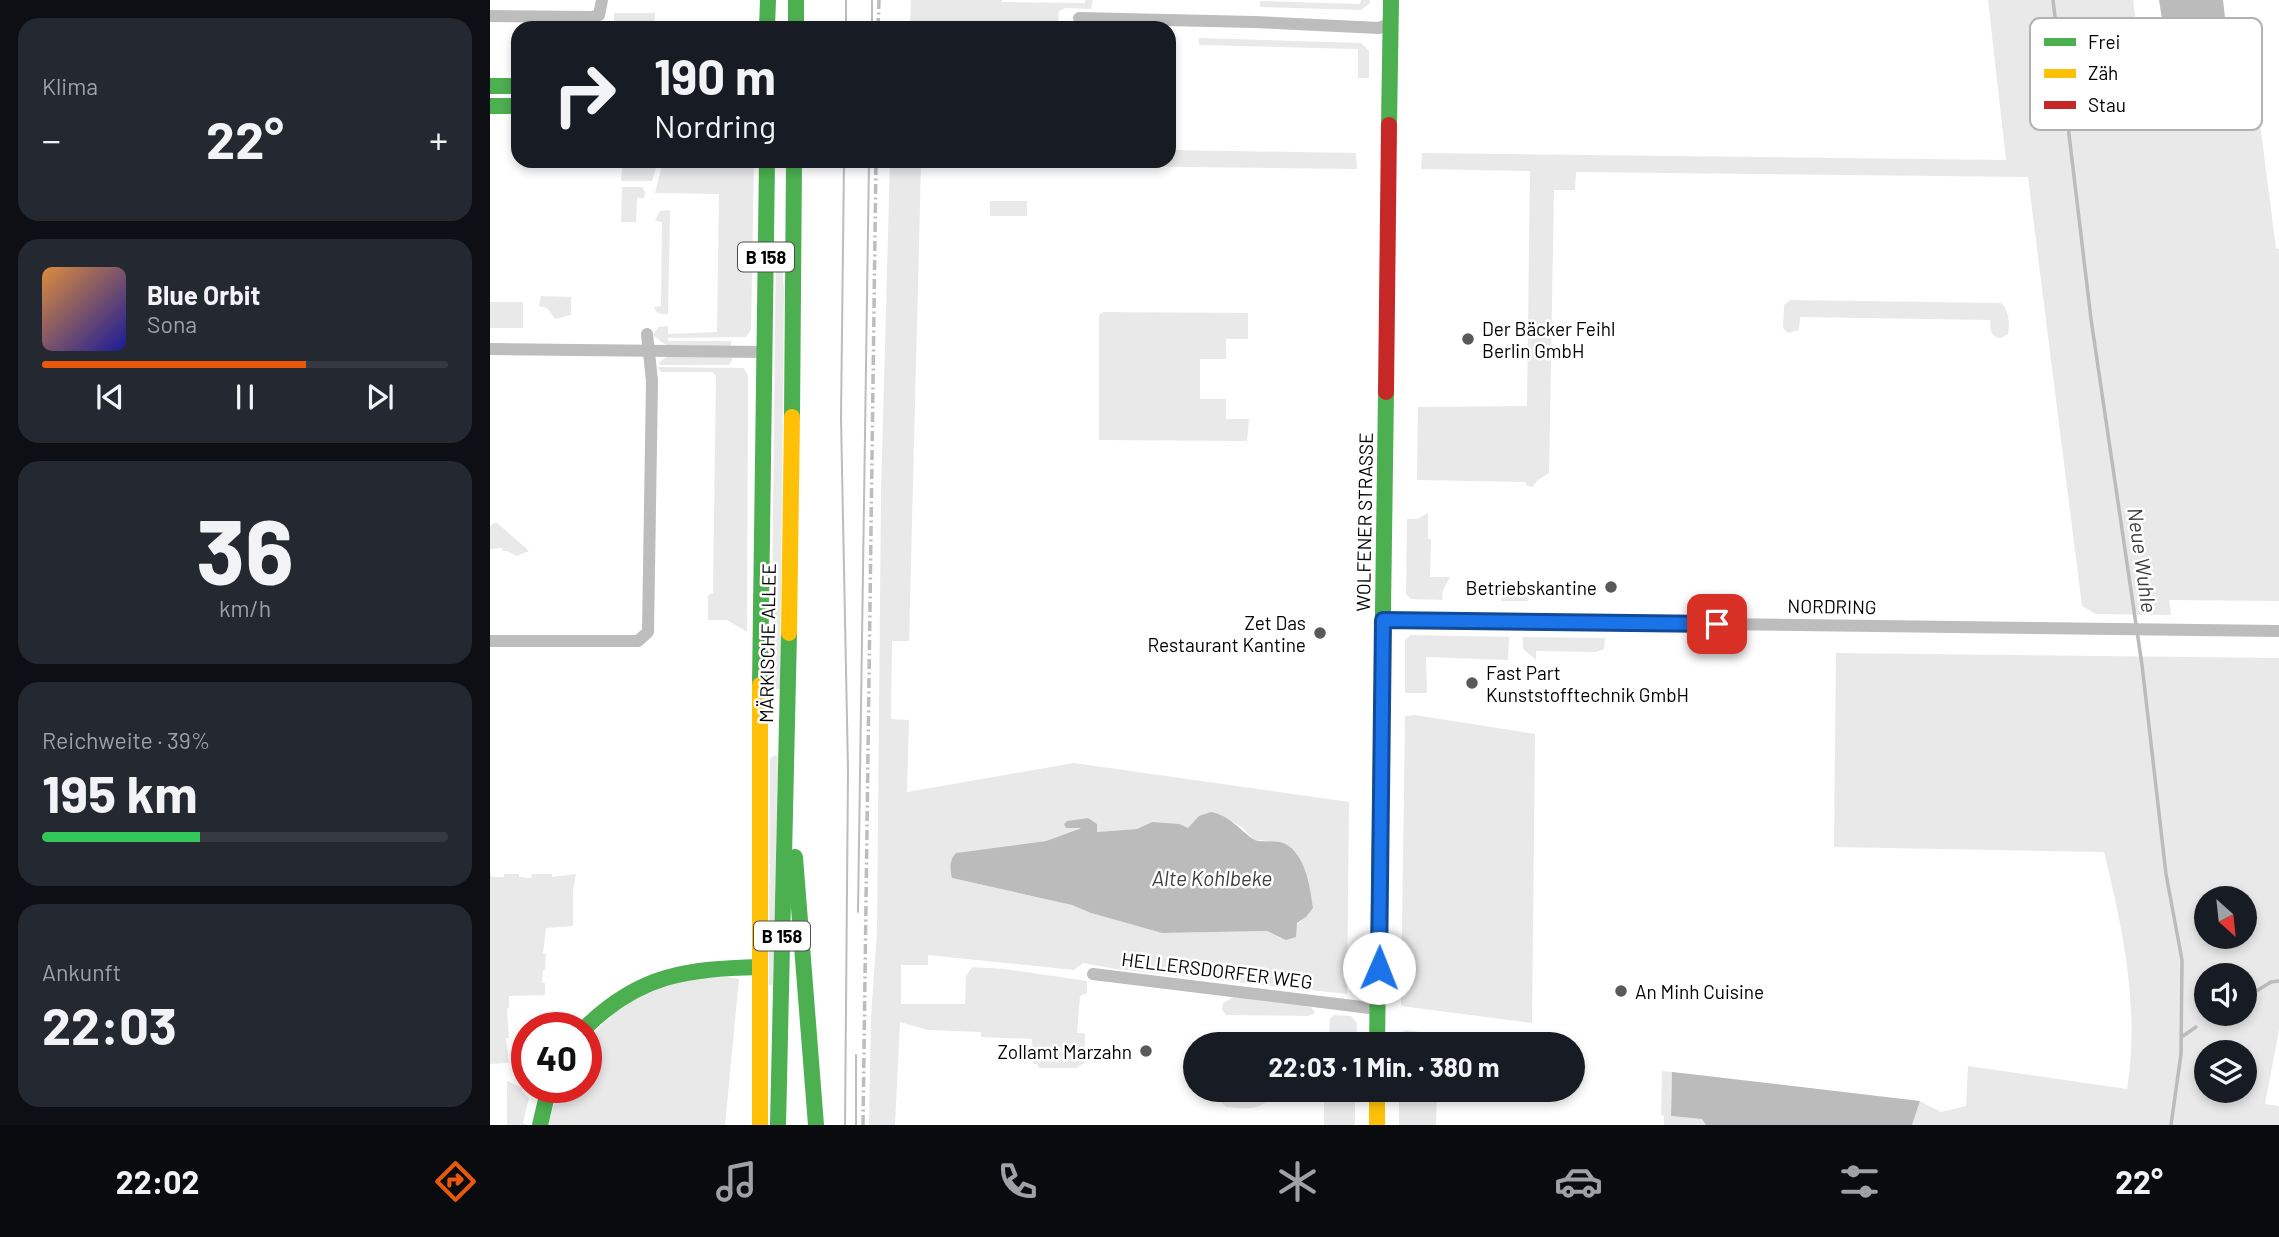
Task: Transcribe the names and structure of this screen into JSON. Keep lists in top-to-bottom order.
{
  "streets": {
    "main road": ["B 158", "WOLFENER STRASSE", "MÄRKISCHE ALLEE"],
    "street": ["NORDRING", "HELLERSDORFER WEG"]
  },
  "crossings": [
    ["WOLFENER STRASSE", "NORDRING"],
    ["WOLFENER STRASSE", "HELLERSDORFER WEG"]
  ],
  "water": ["Neue Wuhle", "Alte Kohlbeke"],
  "places": [
    "Der Bäcker Feihl Berlin GmbH",
    "Betriebskantine",
    "Zet Das Restaurant Kantine",
    "Fast Part Kunststofftechnik GmbH",
    "An Minh Cuisine",
    "Zollamt Marzahn"
  ],
  "legend": ["Frei", "Zäh", "Stau"],
  "north": "bottom right",
  "page": {
    "tile": [
      "Klima",
      ["36", "km/h"],
      ["Reichweite · 39%", "195 km"],
      ["Ankunft", "22:03"]
    ],
    "turn": ["190 m", "Nordring"],
    "heat": ["−", "22°", "+"],
    "song": ["Blue Orbit", "Sona"],
    "limit": "40",
    "trip": "22:03 · 1 Min. · 380 m",
    "tabs": ["22:02", "22°"]
  }
}
